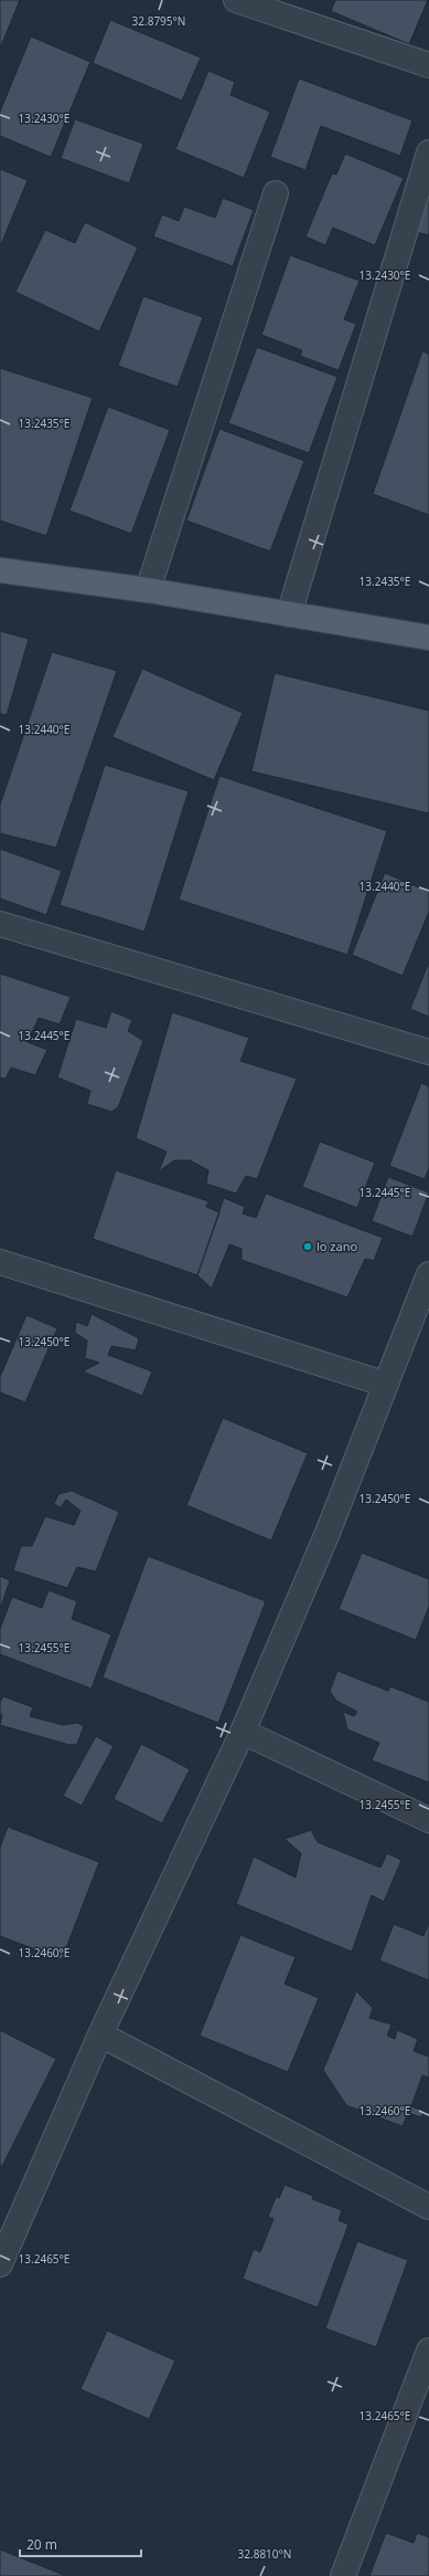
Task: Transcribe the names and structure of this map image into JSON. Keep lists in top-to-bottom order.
{
  "places": ["lo zano"],
  "scale_bar": "20 m",
  "coordinates": [
    "32.8795°N",
    "13.2430°E",
    "13.2435°E",
    "13.2440°E",
    "13.2445°E",
    "13.2450°E",
    "13.2455°E",
    "13.2460°E",
    "13.2465°E",
    "32.8810°N"
  ]
}
